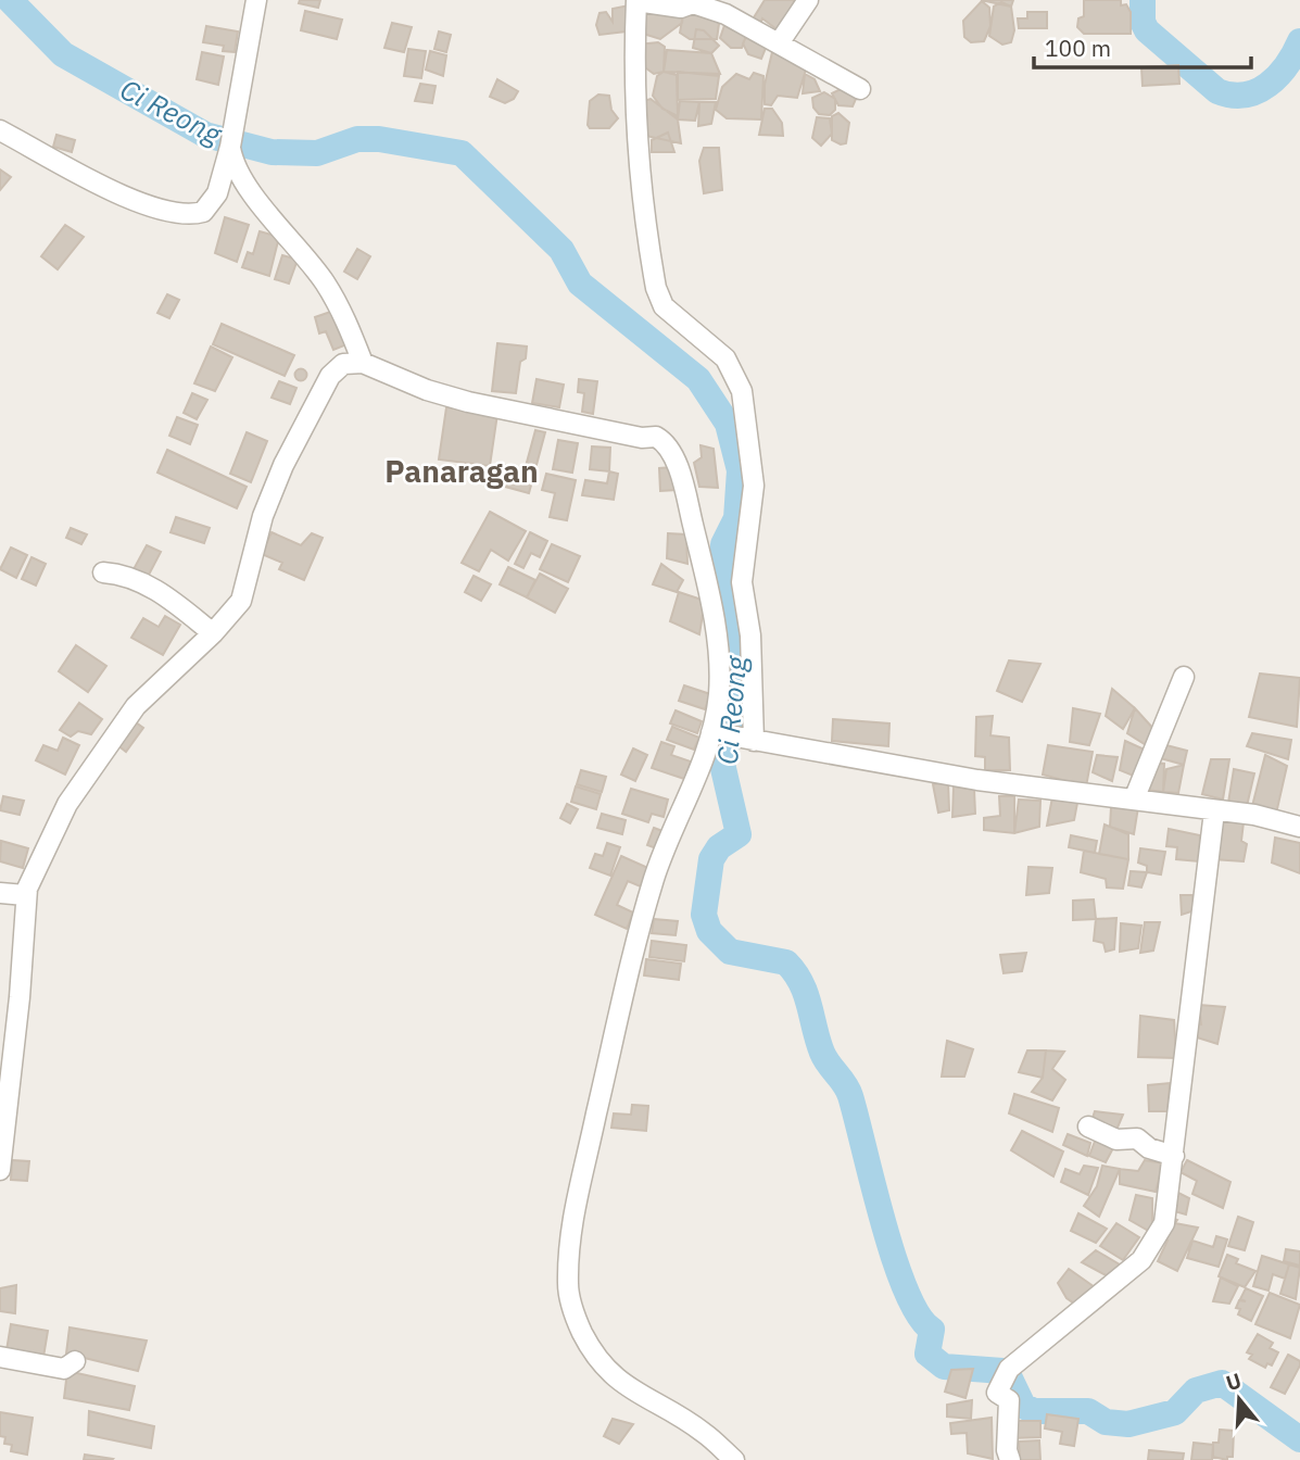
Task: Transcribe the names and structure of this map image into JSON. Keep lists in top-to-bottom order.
{
  "districts": ["Panaragan"],
  "water": ["Ci Reong"],
  "scale_bar": "100 m",
  "north": "top"
}
